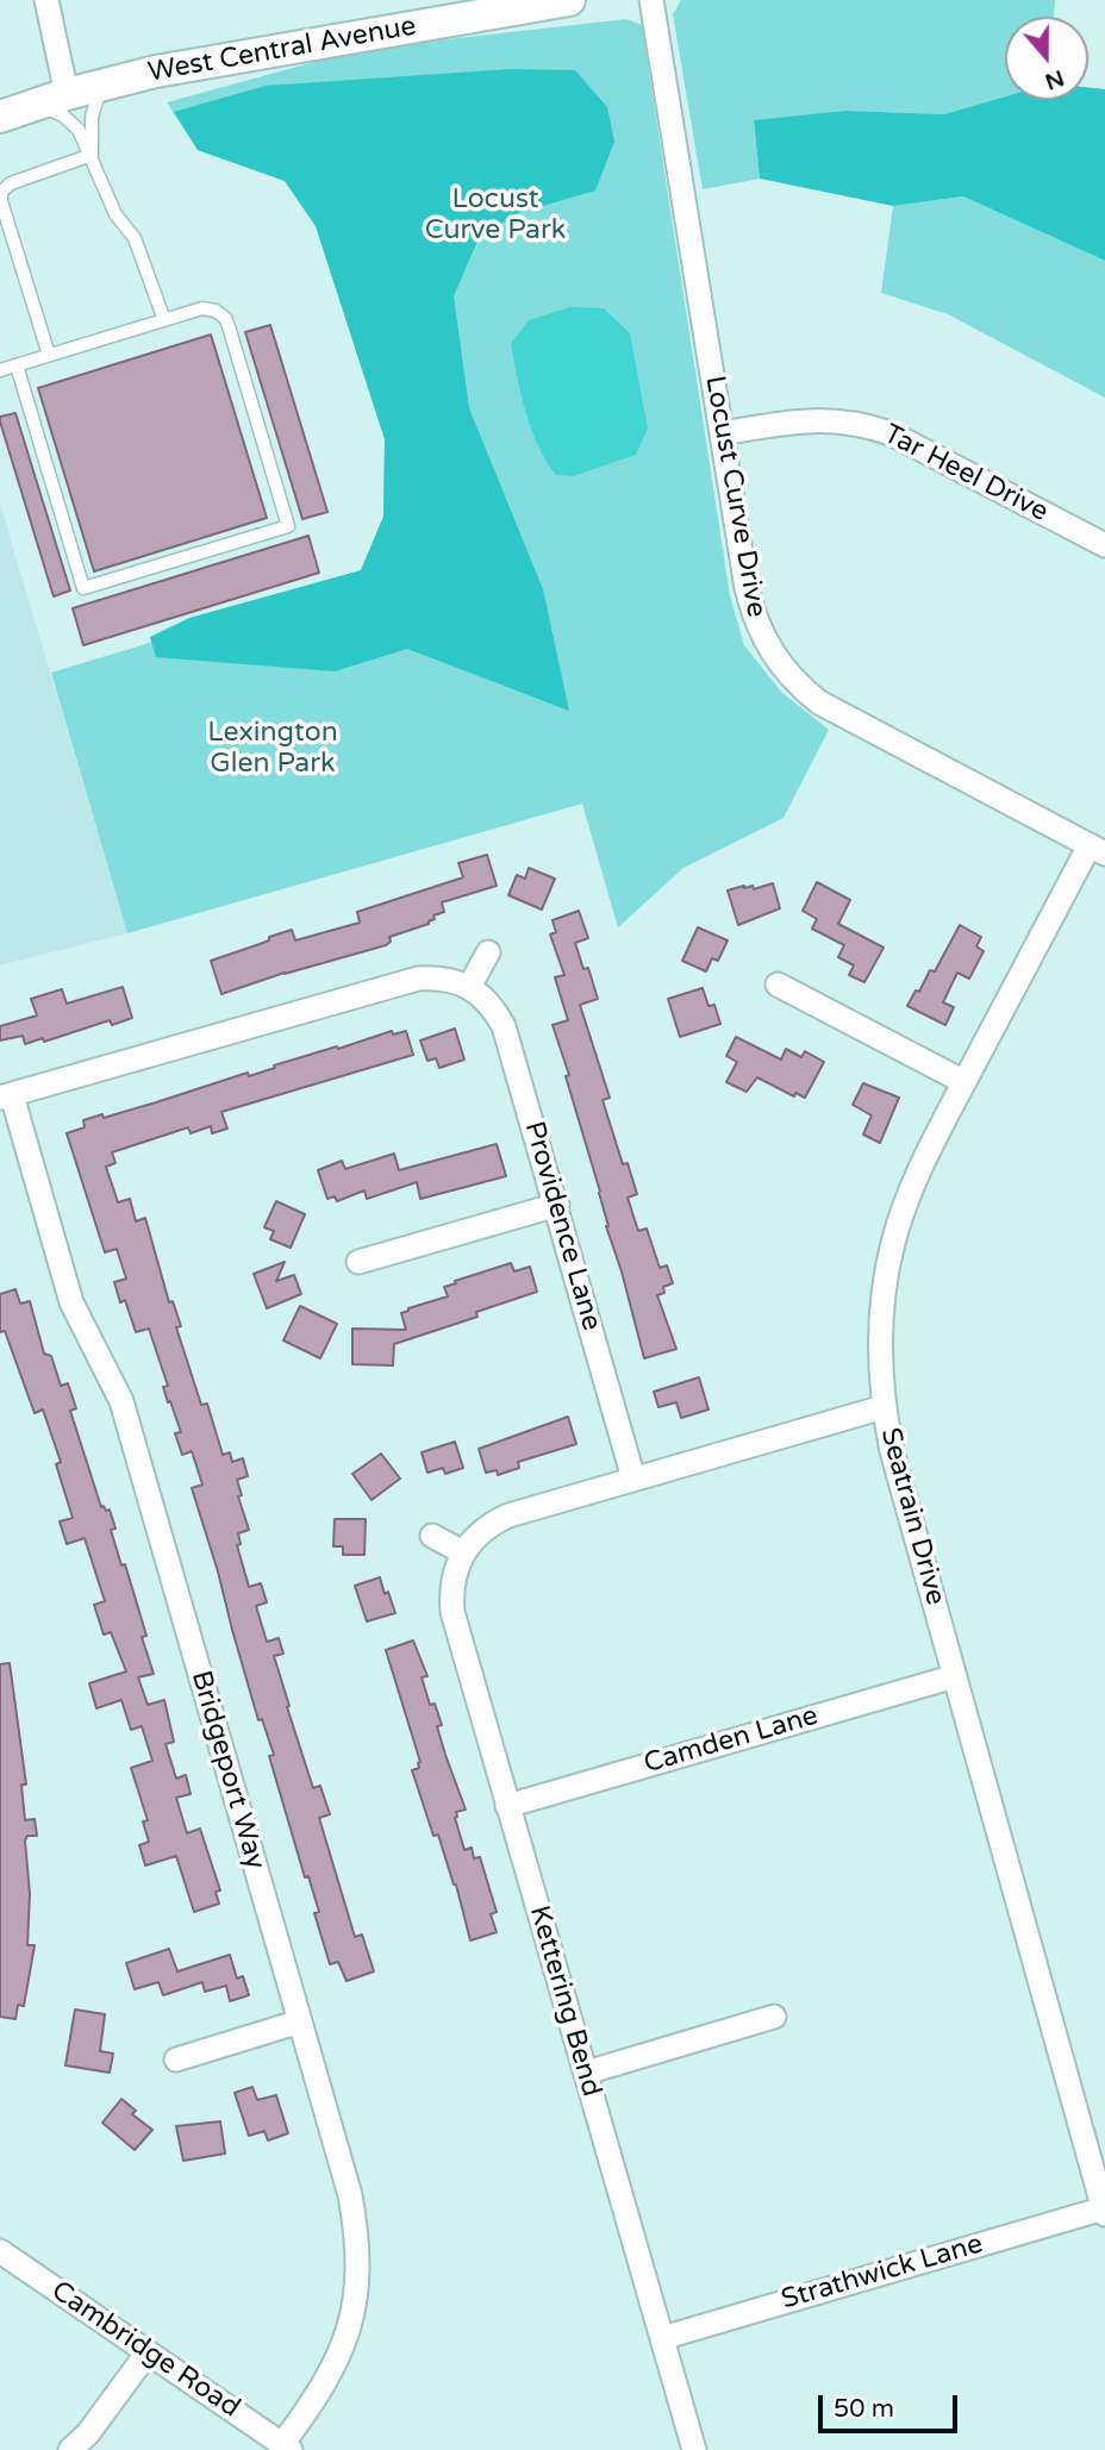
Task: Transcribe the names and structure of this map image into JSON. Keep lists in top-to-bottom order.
{
  "streets": {
    "main road": ["West Central Avenue"],
    "street": [
      "Tar Heel Drive",
      "Locust Curve Drive",
      "Providence Lane",
      "Seatrain Drive",
      "Camden Lane",
      "Bridgeport Way",
      "Kettering Bend",
      "Strathwick Lane",
      "Cambridge Road"
    ]
  },
  "crossings": [
    ["Tar Heel Drive", "Locust Curve Drive"],
    ["Locust Curve Drive", "Seatrain Drive"],
    ["Seatrain Drive", "Camden Lane"],
    ["Seatrain Drive", "Strathwick Lane"],
    ["Camden Lane", "Kettering Bend"],
    ["Bridgeport Way", "Cambridge Road"],
    ["Kettering Bend", "Strathwick Lane"]
  ],
  "parks": ["Locust Curve Park", "Lexington Glen Park"],
  "scale_bar": "50 m",
  "north": "bottom"
}
